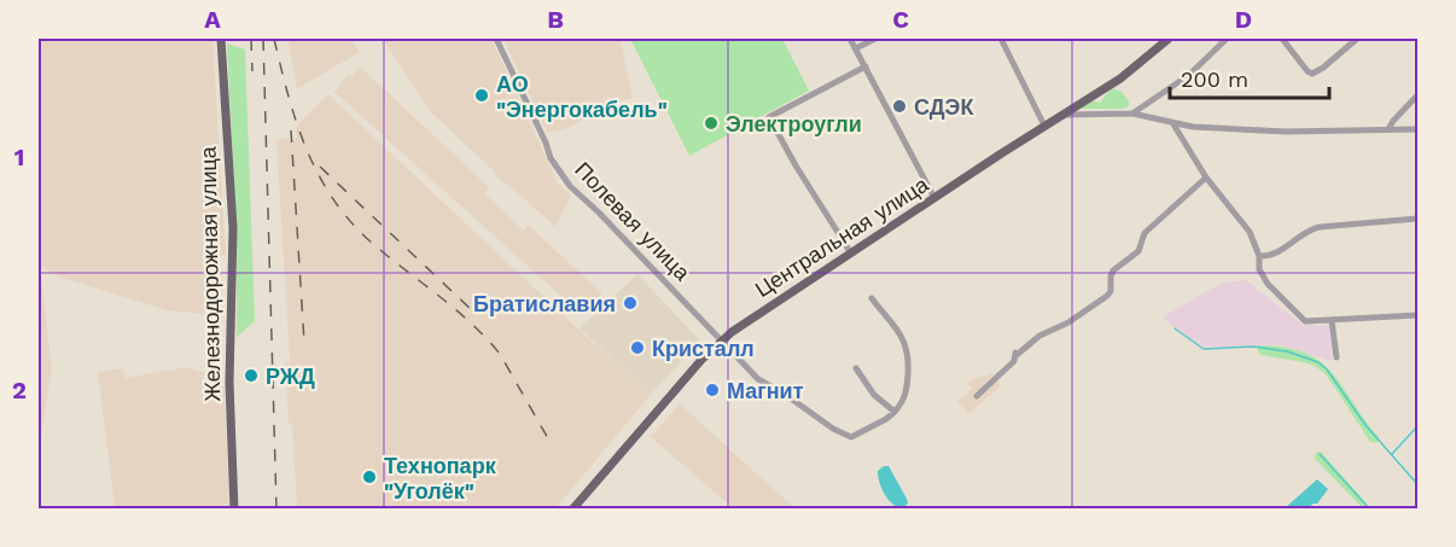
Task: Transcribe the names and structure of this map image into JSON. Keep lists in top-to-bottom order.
{
  "streets": {
    "main road": ["Центральная улица", "Железнодорожная улица"],
    "street": ["Полевая улица"]
  },
  "crossings": [
    ["Полевая улица", "Центральная улица"]
  ],
  "places": [
    "АО \"Энергокабель\"",
    "СДЭК",
    "Электроугли",
    "Братиславия",
    "Кристалл",
    "РЖД",
    "Магнит",
    "Технопарк \"Уголёк\""
  ],
  "scale_bar": "200 m",
  "grid": {
    "columns": [
      "A",
      "B",
      "C",
      "D"
    ],
    "rows": ["1", "2"]
  }
}
